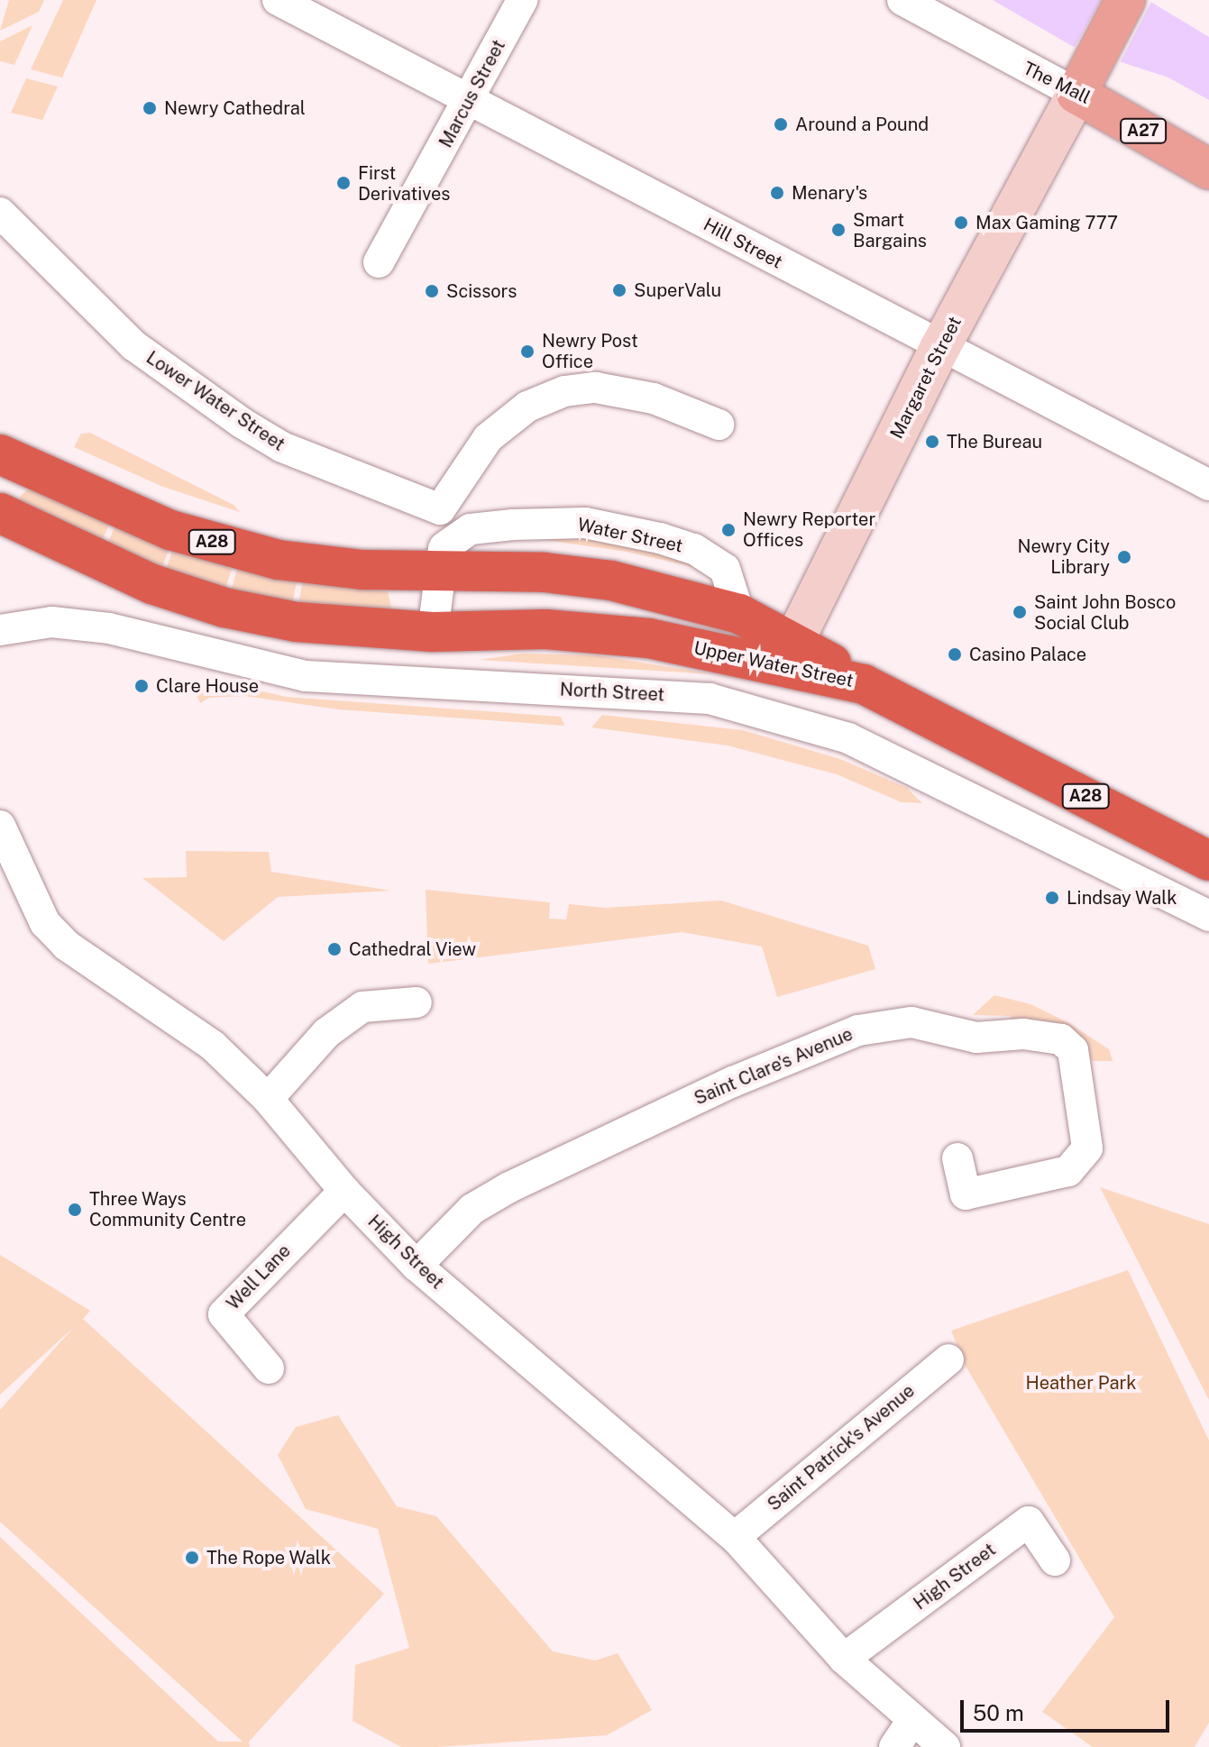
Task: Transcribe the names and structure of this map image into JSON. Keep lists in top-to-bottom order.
{
  "streets": {
    "highway": ["A28", "Upper Water Street"],
    "main road": ["The Mall", "A27"],
    "street": [
      "Marcus Street",
      "Hill Street",
      "Margaret Street",
      "Lower Water Street",
      "Water Street",
      "North Street",
      "Saint Clare's Avenue",
      "High Street",
      "Well Lane",
      "Saint Patrick's Avenue"
    ]
  },
  "crossings": [
    ["The Mall", "Margaret Street"],
    ["Marcus Street", "Hill Street"],
    ["Hill Street", "Margaret Street"],
    ["Margaret Street", "A28"],
    ["Margaret Street", "Upper Water Street"],
    ["Water Street", "A28"],
    ["A28", "Upper Water Street"],
    ["Saint Clare's Avenue", "High Street"],
    ["High Street", "Well Lane"],
    ["High Street", "Saint Patrick's Avenue"]
  ],
  "parks": ["Heather Park"],
  "places": [
    "Newry Cathedral",
    "Around a Pound",
    "First Derivatives",
    "Menary's",
    "Max Gaming 777",
    "Smart Bargains",
    "SuperValu",
    "Scissors",
    "Newry Post Office",
    "The Bureau",
    "Newry Reporter Offices",
    "Newry City Library",
    "Saint John Bosco Social Club",
    "Casino Palace",
    "Clare House",
    "Lindsay Walk",
    "Cathedral View",
    "Three Ways Community Centre",
    "The Rope Walk"
  ],
  "scale_bar": "50 m"
}
